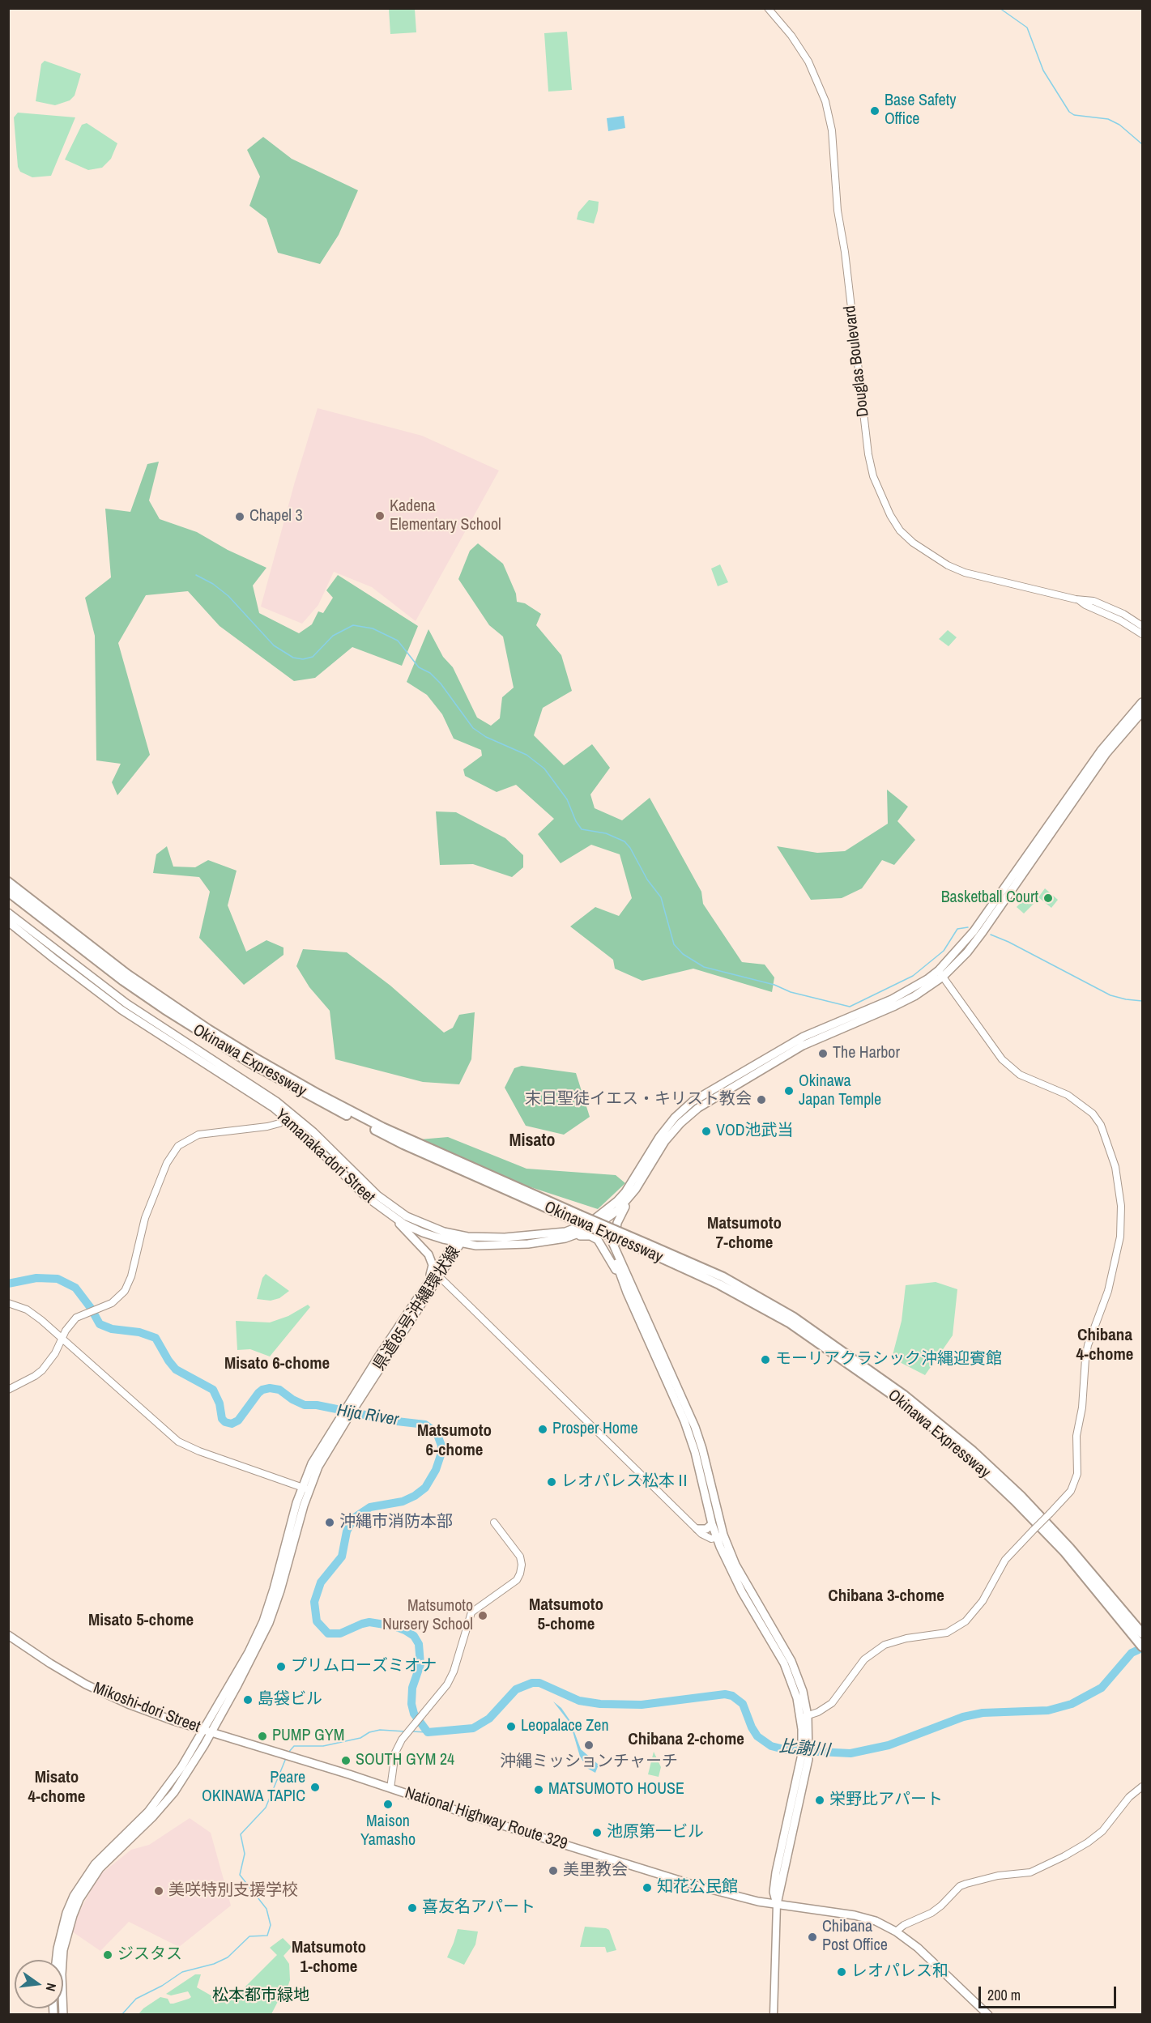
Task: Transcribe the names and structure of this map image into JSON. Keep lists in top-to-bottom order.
{
  "streets": {
    "highway": ["Okinawa Expressway"],
    "main road": [
      "Yamanaka-dori Street",
      "県道85号沖縄環状線",
      "Mikoshi-dori Street",
      "National Highway Route 329"
    ],
    "street": ["Douglas Boulevard"]
  },
  "crossings": [
    ["Yamanaka-dori Street", "県道85号沖縄環状線"],
    ["県道85号沖縄環状線", "Mikoshi-dori Street"],
    ["県道85号沖縄環状線", "National Highway Route 329"],
    ["Mikoshi-dori Street", "National Highway Route 329"]
  ],
  "districts": [
    "Misato",
    "Matsumoto 7-chome",
    "Chibana 4-chome",
    "Misato 6-chome",
    "Matsumoto 6-chome",
    "Chibana 3-chome",
    "Matsumoto 5-chome",
    "Misato 5-chome",
    "Chibana 2-chome",
    "Misato 4-chome",
    "Matsumoto 1-chome"
  ],
  "water": ["Hija River", "比謝川"],
  "parks": ["松本都市緑地"],
  "places": [
    "Base Safety Office",
    "Kadena Elementary School",
    "Chapel 3",
    "Basketball Court",
    "The Harbor",
    "Okinawa Japan Temple",
    "末日聖徒イエス・キリスト教会",
    "VOD池武当",
    "モーリアクラシック沖縄迎賓館",
    "Prosper Home",
    "レオパレス松本Ⅱ",
    "沖縄市消防本部",
    "Matsumoto Nursery School",
    "プリムローズミオナ",
    "島袋ビル",
    "Leopalace Zen",
    "PUMP GYM",
    "沖縄ミッションチャーチ",
    "SOUTH GYM 24",
    "Peare OKINAWA TAPIC",
    "MATSUMOTO HOUSE",
    "栄野比アパート",
    "Maison Yamasho",
    "池原第一ビル",
    "美里教会",
    "知花公民館",
    "美咲特別支援学校",
    "喜友名アパート",
    "Chibana Post Office",
    "ジスタス",
    "レオパレス和"
  ],
  "scale_bar": "200 m",
  "north": "right"
}
